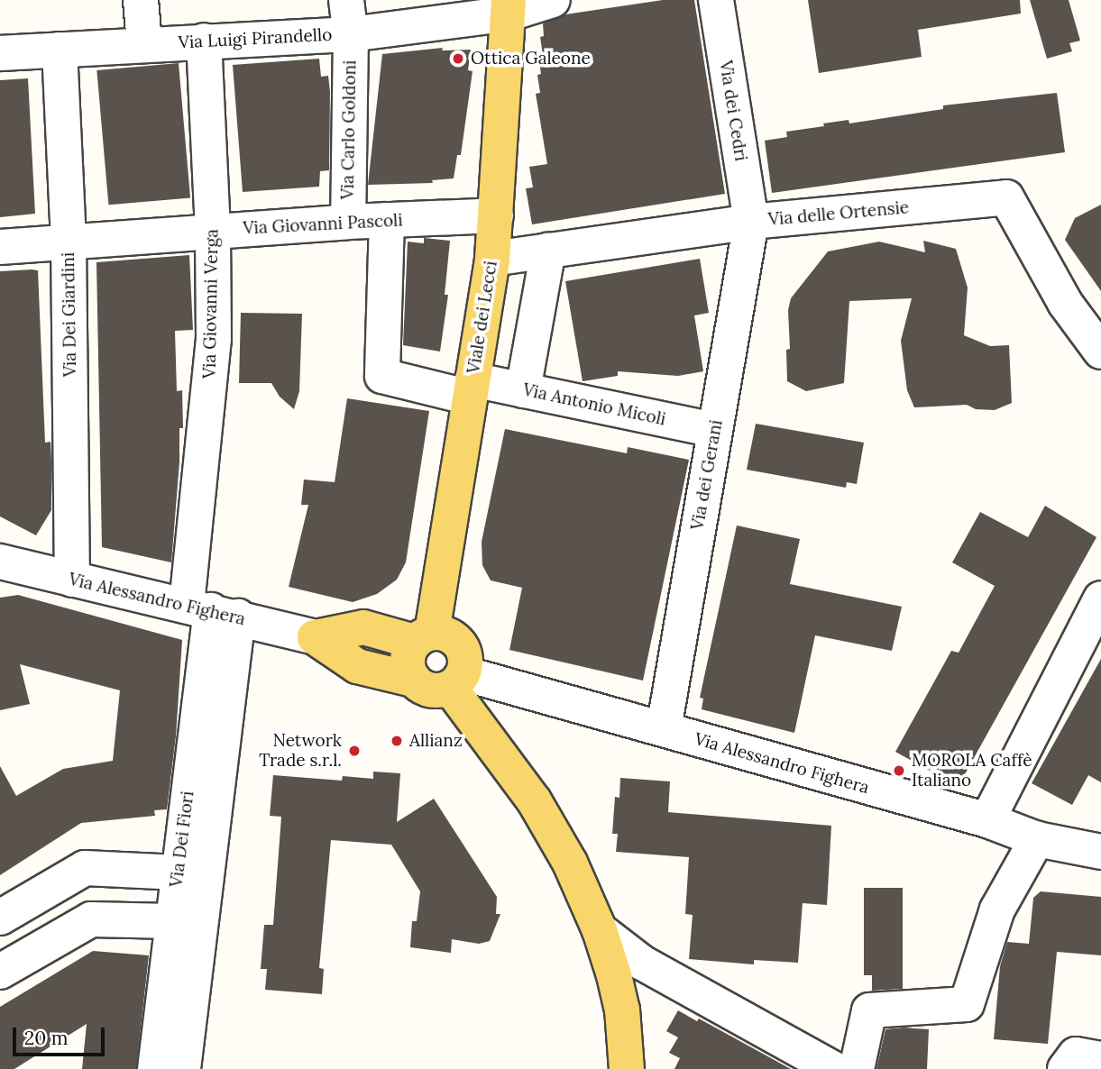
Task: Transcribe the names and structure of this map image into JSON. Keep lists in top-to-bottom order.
{
  "streets": {
    "main road": ["Viale dei Lecci"],
    "street": [
      "Via Luigi Pirandello",
      "Via dei Cedri",
      "Via Carlo Goldoni",
      "Via delle Ortensie",
      "Via Giovanni Pascoli",
      "Via Giovanni Verga",
      "Via Dei Giardini",
      "Via Antonio Micoli",
      "Via dei Gerani",
      "Via Alessandro Fighera",
      "Via Dei Fiori"
    ]
  },
  "crossings": [
    ["Via Luigi Pirandello", "Via Carlo Goldoni"],
    ["Via Luigi Pirandello", "Via Giovanni Verga"],
    ["Via Luigi Pirandello", "Via Dei Giardini"],
    ["Via Luigi Pirandello", "Viale dei Lecci"],
    ["Via dei Cedri", "Via delle Ortensie"],
    ["Via dei Cedri", "Via dei Gerani"],
    ["Via Carlo Goldoni", "Via Giovanni Pascoli"],
    ["Via delle Ortensie", "Viale dei Lecci"],
    ["Via delle Ortensie", "Via dei Gerani"],
    ["Via Giovanni Pascoli", "Via Giovanni Verga"],
    ["Via Giovanni Pascoli", "Via Dei Giardini"],
    ["Via Giovanni Pascoli", "Viale dei Lecci"],
    ["Via Giovanni Pascoli", "Via Antonio Micoli"],
    ["Via Giovanni Verga", "Via Alessandro Fighera"],
    ["Via Giovanni Verga", "Via Dei Fiori"],
    ["Via Dei Giardini", "Via Alessandro Fighera"],
    ["Viale dei Lecci", "Via Antonio Micoli"],
    ["Viale dei Lecci", "Via Alessandro Fighera"],
    ["Via Antonio Micoli", "Via dei Gerani"],
    ["Via dei Gerani", "Via Alessandro Fighera"],
    ["Via Alessandro Fighera", "Via Dei Fiori"]
  ],
  "places": [
    "Ottica Galeone",
    "Allianz",
    "Network Trade s.r.l.",
    "MOROLA Caffè Italiano"
  ],
  "scale_bar": "20 m"
}
